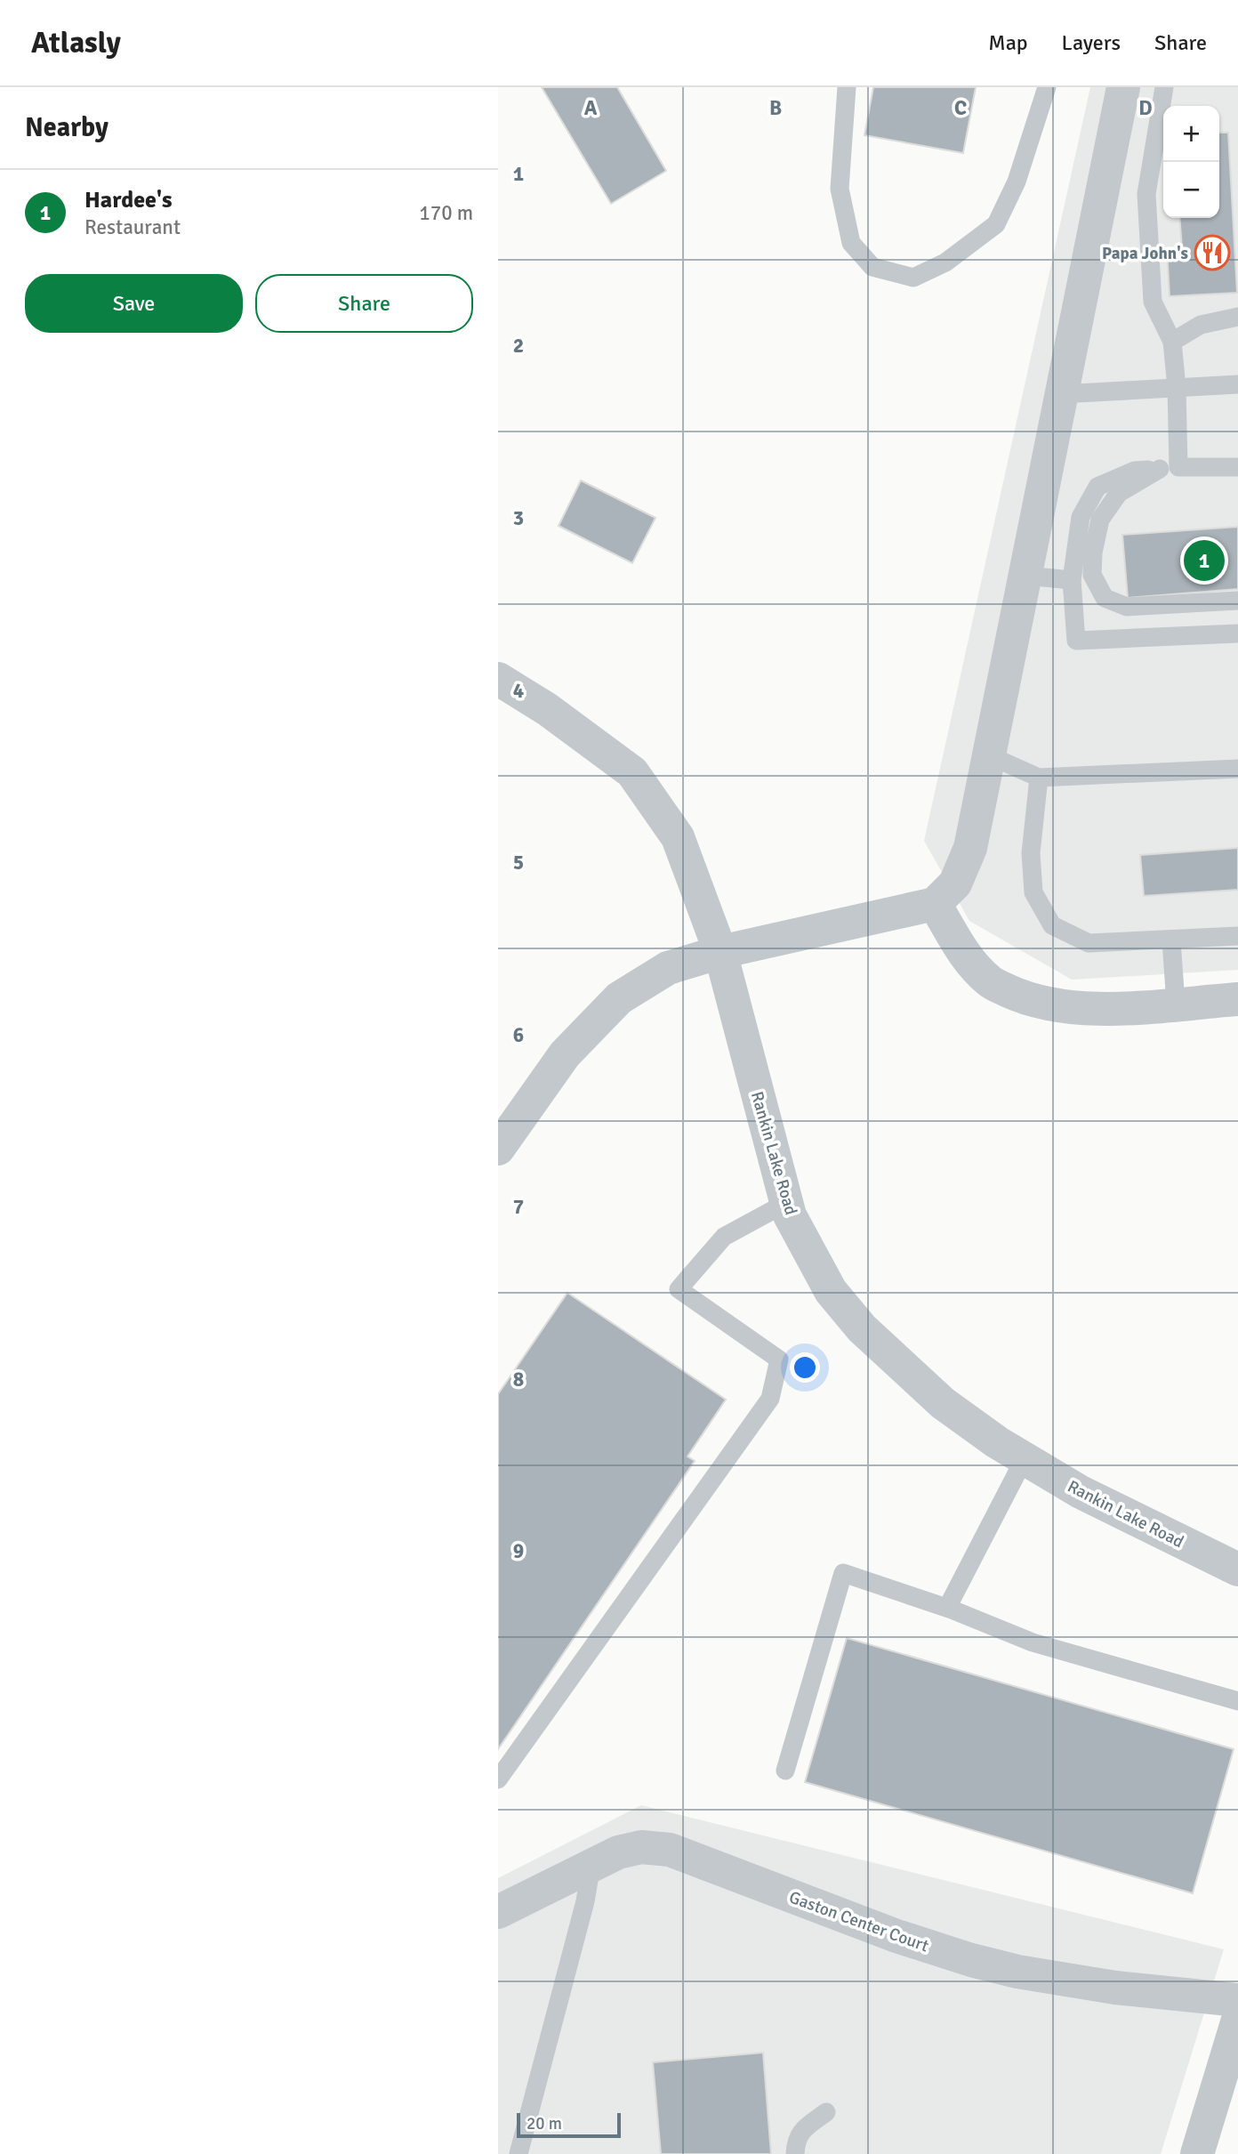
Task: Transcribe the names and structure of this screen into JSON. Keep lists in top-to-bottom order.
{
  "streets": {
    "street": ["Rankin Lake Road", "Gaston Center Court"]
  },
  "places": {
    "restaurant": ["Papa John's"]
  },
  "scale_bar": "20 m",
  "page": {
    "header": "Atlasly",
    "nav": ["Map", "Layers", "Share"],
    "heading": "Nearby",
    "map_buttons": ["+", "−"],
    "list": [
      {
        "mark": "1",
        "name": "Hardee's",
        "note": "Restaurant",
        "value": "170 m"
      }
    ],
    "buttons": ["Save", "Share"],
    "pins": "1",
    "scale": "20 m"
  },
  "grid": {
    "columns": [
      "A",
      "B",
      "C",
      "D"
    ],
    "rows": [
      "1",
      "2",
      "3",
      "4",
      "5",
      "6",
      "7",
      "8",
      "9"
    ]
  }
}
